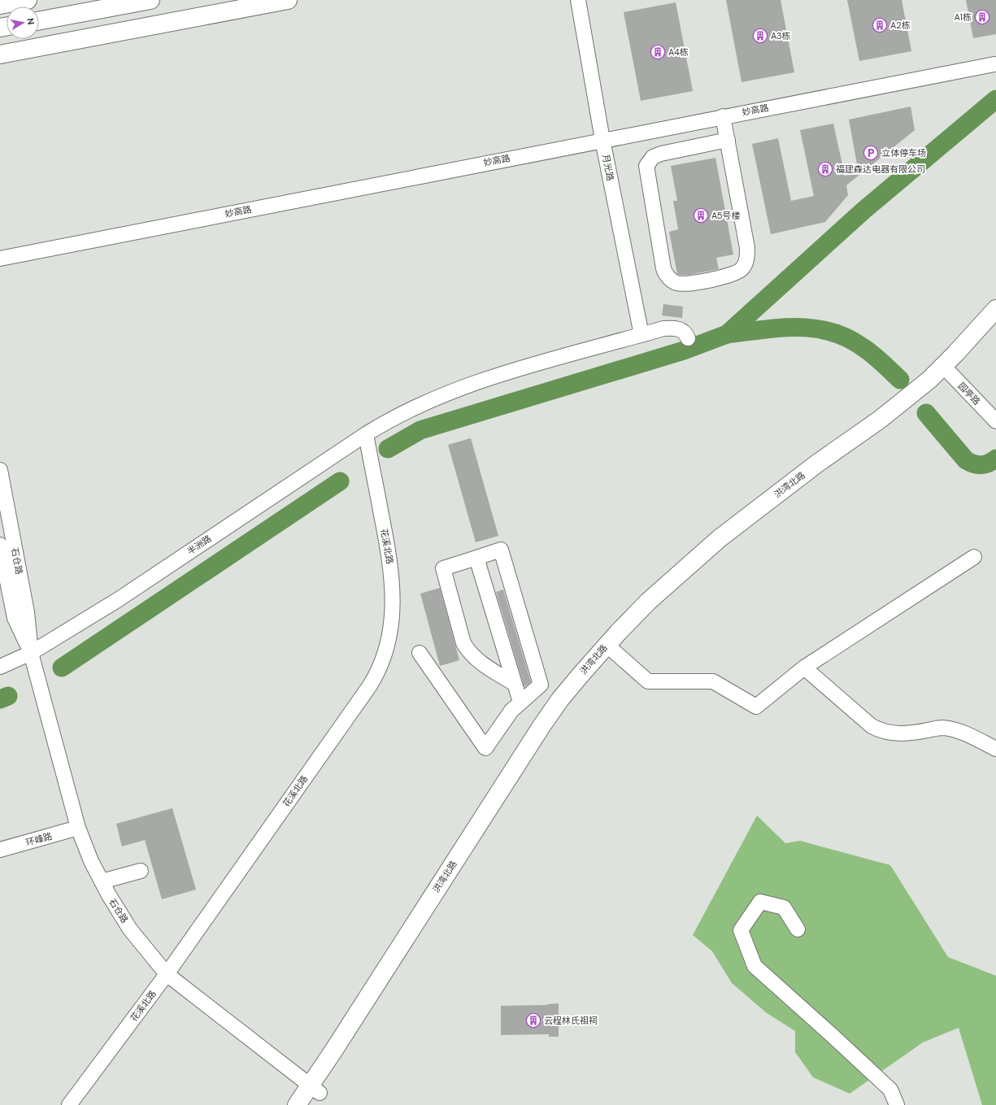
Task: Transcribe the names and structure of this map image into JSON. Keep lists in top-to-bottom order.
{
  "streets": {
    "main road": ["洪湾北路"],
    "street": [
      "妙高路",
      "月光路",
      "园亭路",
      "半洲路",
      "花溪北路",
      "石仓路",
      "环峰路"
    ]
  },
  "crossings": [
    ["妙高路", "月光路"],
    ["月光路", "半洲路"],
    ["园亭路", "洪湾北路"],
    ["洪湾北路", "石仓路"],
    ["半洲路", "花溪北路"],
    ["半洲路", "石仓路"],
    ["花溪北路", "石仓路"],
    ["石仓路", "环峰路"]
  ],
  "places": {
    "building": [
      "A1栋",
      "A2栋",
      "A3栋",
      "A4栋",
      "福建森达电器有限公司",
      "A5号楼",
      "云程林氏祖祠"
    ],
    "parking": ["立体停车场"]
  },
  "north": "right"
}
